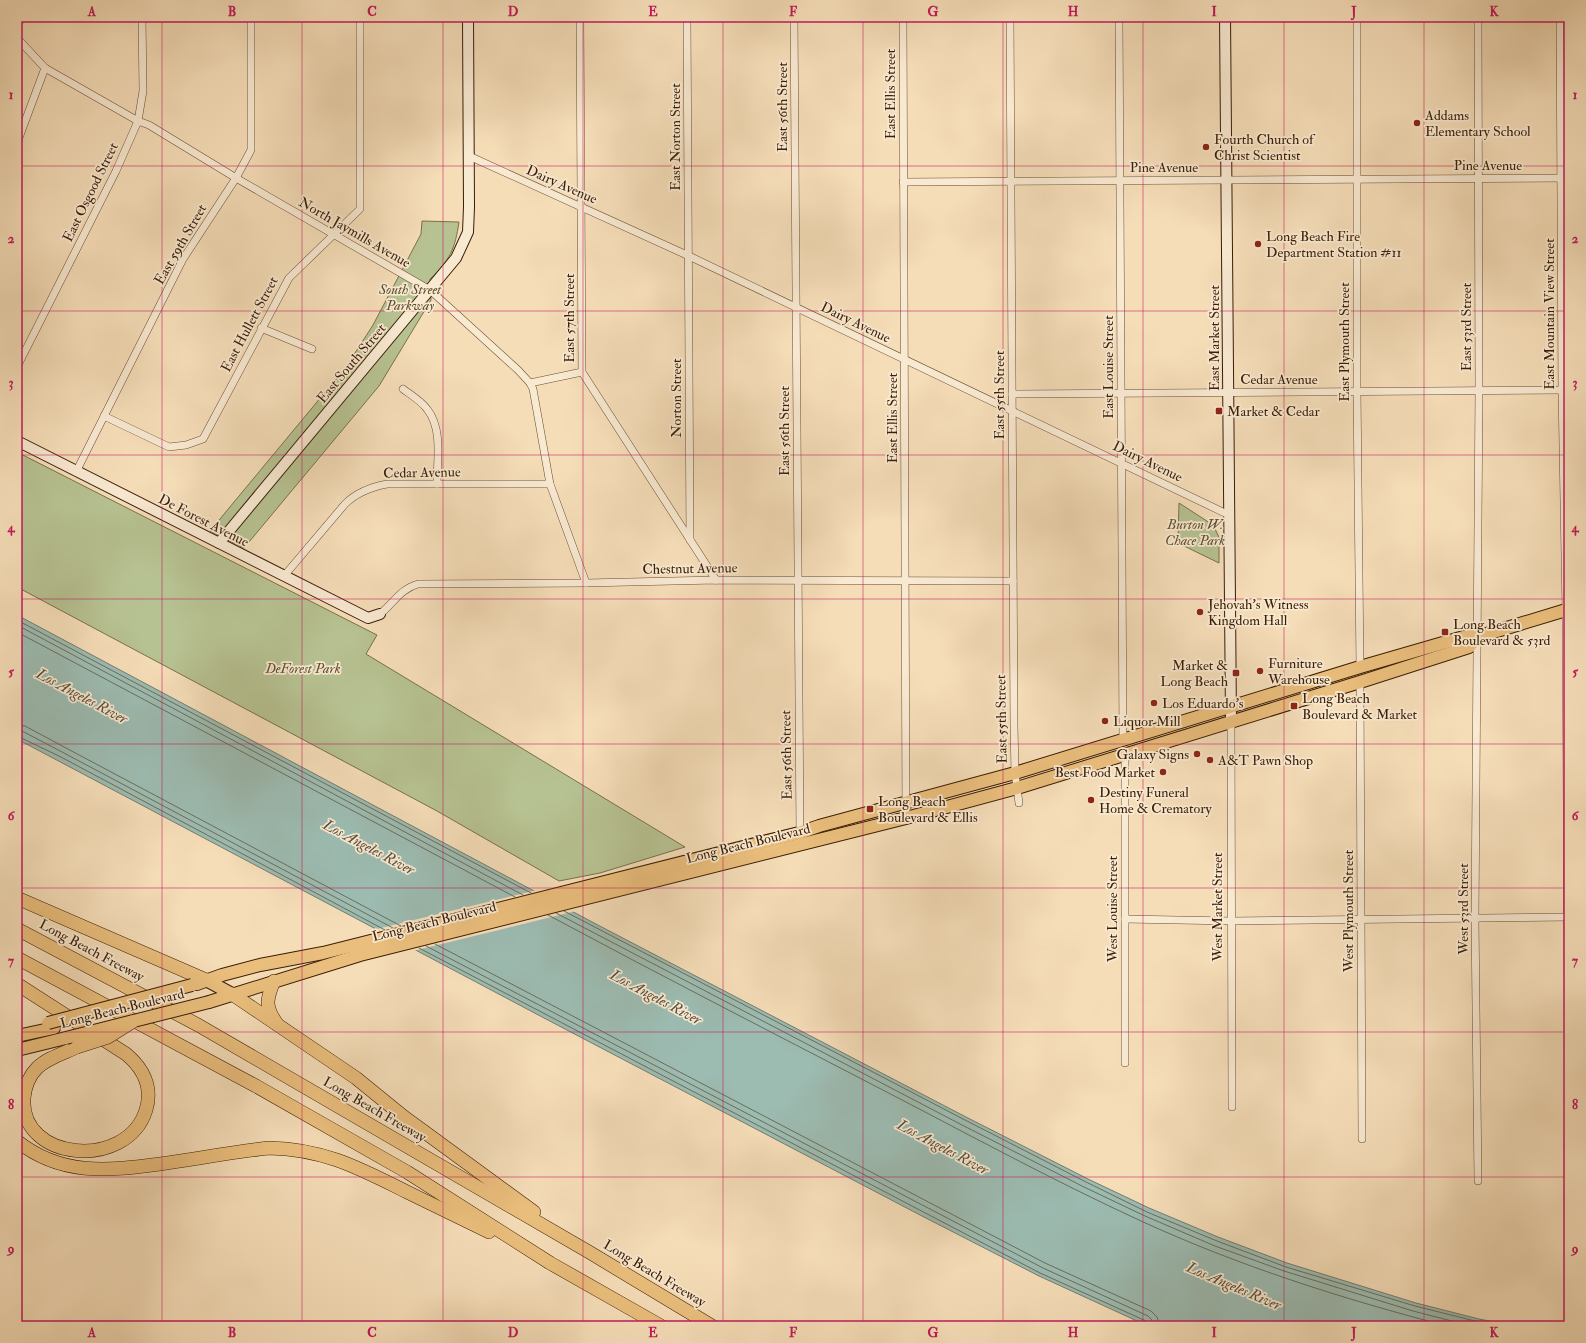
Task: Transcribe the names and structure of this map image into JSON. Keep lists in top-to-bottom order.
{
  "streets": {
    "highway": ["Long Beach Freeway"],
    "main road": ["Long Beach Boulevard"],
    "street": [
      "East Ellis Street",
      "East 56th Street",
      "East Norton Street",
      "Pine Avenue",
      "Dairy Avenue",
      "East Osgood Street",
      "North Jaymills Avenue",
      "East 59th Street",
      "East Mountain View Street",
      "East 57th Street",
      "East Hullett Street",
      "East 53rd Street",
      "East Market Street",
      "East Plymouth Street",
      "East South Street",
      "East Louise Street",
      "Cedar Avenue",
      "East 55th Street",
      "Norton Street",
      "De Forest Avenue",
      "Chestnut Avenue",
      "West Market Street",
      "West Louise Street",
      "West 53rd Street",
      "West Plymouth Street"
    ]
  },
  "crossings": [
    ["East Ellis Street", "Pine Avenue"],
    ["East Ellis Street", "Dairy Avenue"],
    ["East Ellis Street", "Chestnut Avenue"],
    ["East Ellis Street", "Long Beach Boulevard"],
    ["East 56th Street", "Dairy Avenue"],
    ["East 56th Street", "Chestnut Avenue"],
    ["East 56th Street", "Long Beach Boulevard"],
    ["East Norton Street", "Dairy Avenue"],
    ["East Norton Street", "Norton Street"],
    ["Pine Avenue", "East Mountain View Street"],
    ["Pine Avenue", "East 53rd Street"],
    ["Pine Avenue", "East Market Street"],
    ["Pine Avenue", "East Plymouth Street"],
    ["Pine Avenue", "East Louise Street"],
    ["Pine Avenue", "East 55th Street"],
    ["Dairy Avenue", "East 57th Street"],
    ["Dairy Avenue", "East Market Street"],
    ["Dairy Avenue", "East South Street"],
    ["Dairy Avenue", "East Louise Street"],
    ["Dairy Avenue", "East 55th Street"],
    ["Dairy Avenue", "Norton Street"],
    ["East Osgood Street", "North Jaymills Avenue"],
    ["North Jaymills Avenue", "East 59th Street"],
    ["North Jaymills Avenue", "East Hullett Street"],
    ["North Jaymills Avenue", "East South Street"],
    ["North Jaymills Avenue", "Cedar Avenue"],
    ["North Jaymills Avenue", "Chestnut Avenue"],
    ["East 59th Street", "East Hullett Street"],
    ["East 59th Street", "De Forest Avenue"],
    ["East Mountain View Street", "Cedar Avenue"],
    ["East Mountain View Street", "Long Beach Boulevard"],
    ["East 57th Street", "Norton Street"],
    ["East 57th Street", "Chestnut Avenue"],
    ["East 53rd Street", "Cedar Avenue"],
    ["East 53rd Street", "Long Beach Boulevard"],
    ["East 53rd Street", "West 53rd Street"],
    ["East Market Street", "Cedar Avenue"],
    ["East Market Street", "Long Beach Boulevard"],
    ["East Market Street", "West Market Street"],
    ["East Plymouth Street", "Cedar Avenue"],
    ["East Plymouth Street", "Long Beach Boulevard"],
    ["East South Street", "De Forest Avenue"],
    ["East Louise Street", "Cedar Avenue"],
    ["East Louise Street", "Long Beach Boulevard"],
    ["Cedar Avenue", "East 55th Street"],
    ["Cedar Avenue", "De Forest Avenue"],
    ["East 55th Street", "Chestnut Avenue"],
    ["East 55th Street", "Long Beach Boulevard"],
    ["De Forest Avenue", "Chestnut Avenue"],
    ["Long Beach Boulevard", "West Market Street"],
    ["Long Beach Boulevard", "West Louise Street"],
    ["Long Beach Boulevard", "West 53rd Street"],
    ["Long Beach Boulevard", "West Plymouth Street"]
  ],
  "water": ["Los Angeles River"],
  "parks": ["South Street Parkway", "Burton W. Chace Park", "DeForest Park"],
  "places": {
    "other": [
      "Addams Elementary School",
      "Fourth Church of Christ Scientist",
      "Long Beach Fire Department Station #11",
      "Jehovah's Witness Kingdom Hall",
      "Furniture Warehouse",
      "Los Eduardo's",
      "Liquor Mill",
      "Galaxy Signs",
      "A&T Pawn Shop",
      "Best Food Market",
      "Destiny Funeral Home & Crematory"
    ],
    "transit": [
      "Market & Cedar",
      "Long Beach Boulevard & 53rd",
      "Market & Long Beach",
      "Long Beach Boulevard & Market",
      "Long Beach Boulevard & Ellis"
    ]
  },
  "grid": {
    "columns": [
      "A",
      "B",
      "C",
      "D",
      "E",
      "F",
      "G",
      "H",
      "I",
      "J",
      "K"
    ],
    "rows": [
      "1",
      "2",
      "3",
      "4",
      "5",
      "6",
      "7",
      "8",
      "9"
    ]
  }
}
